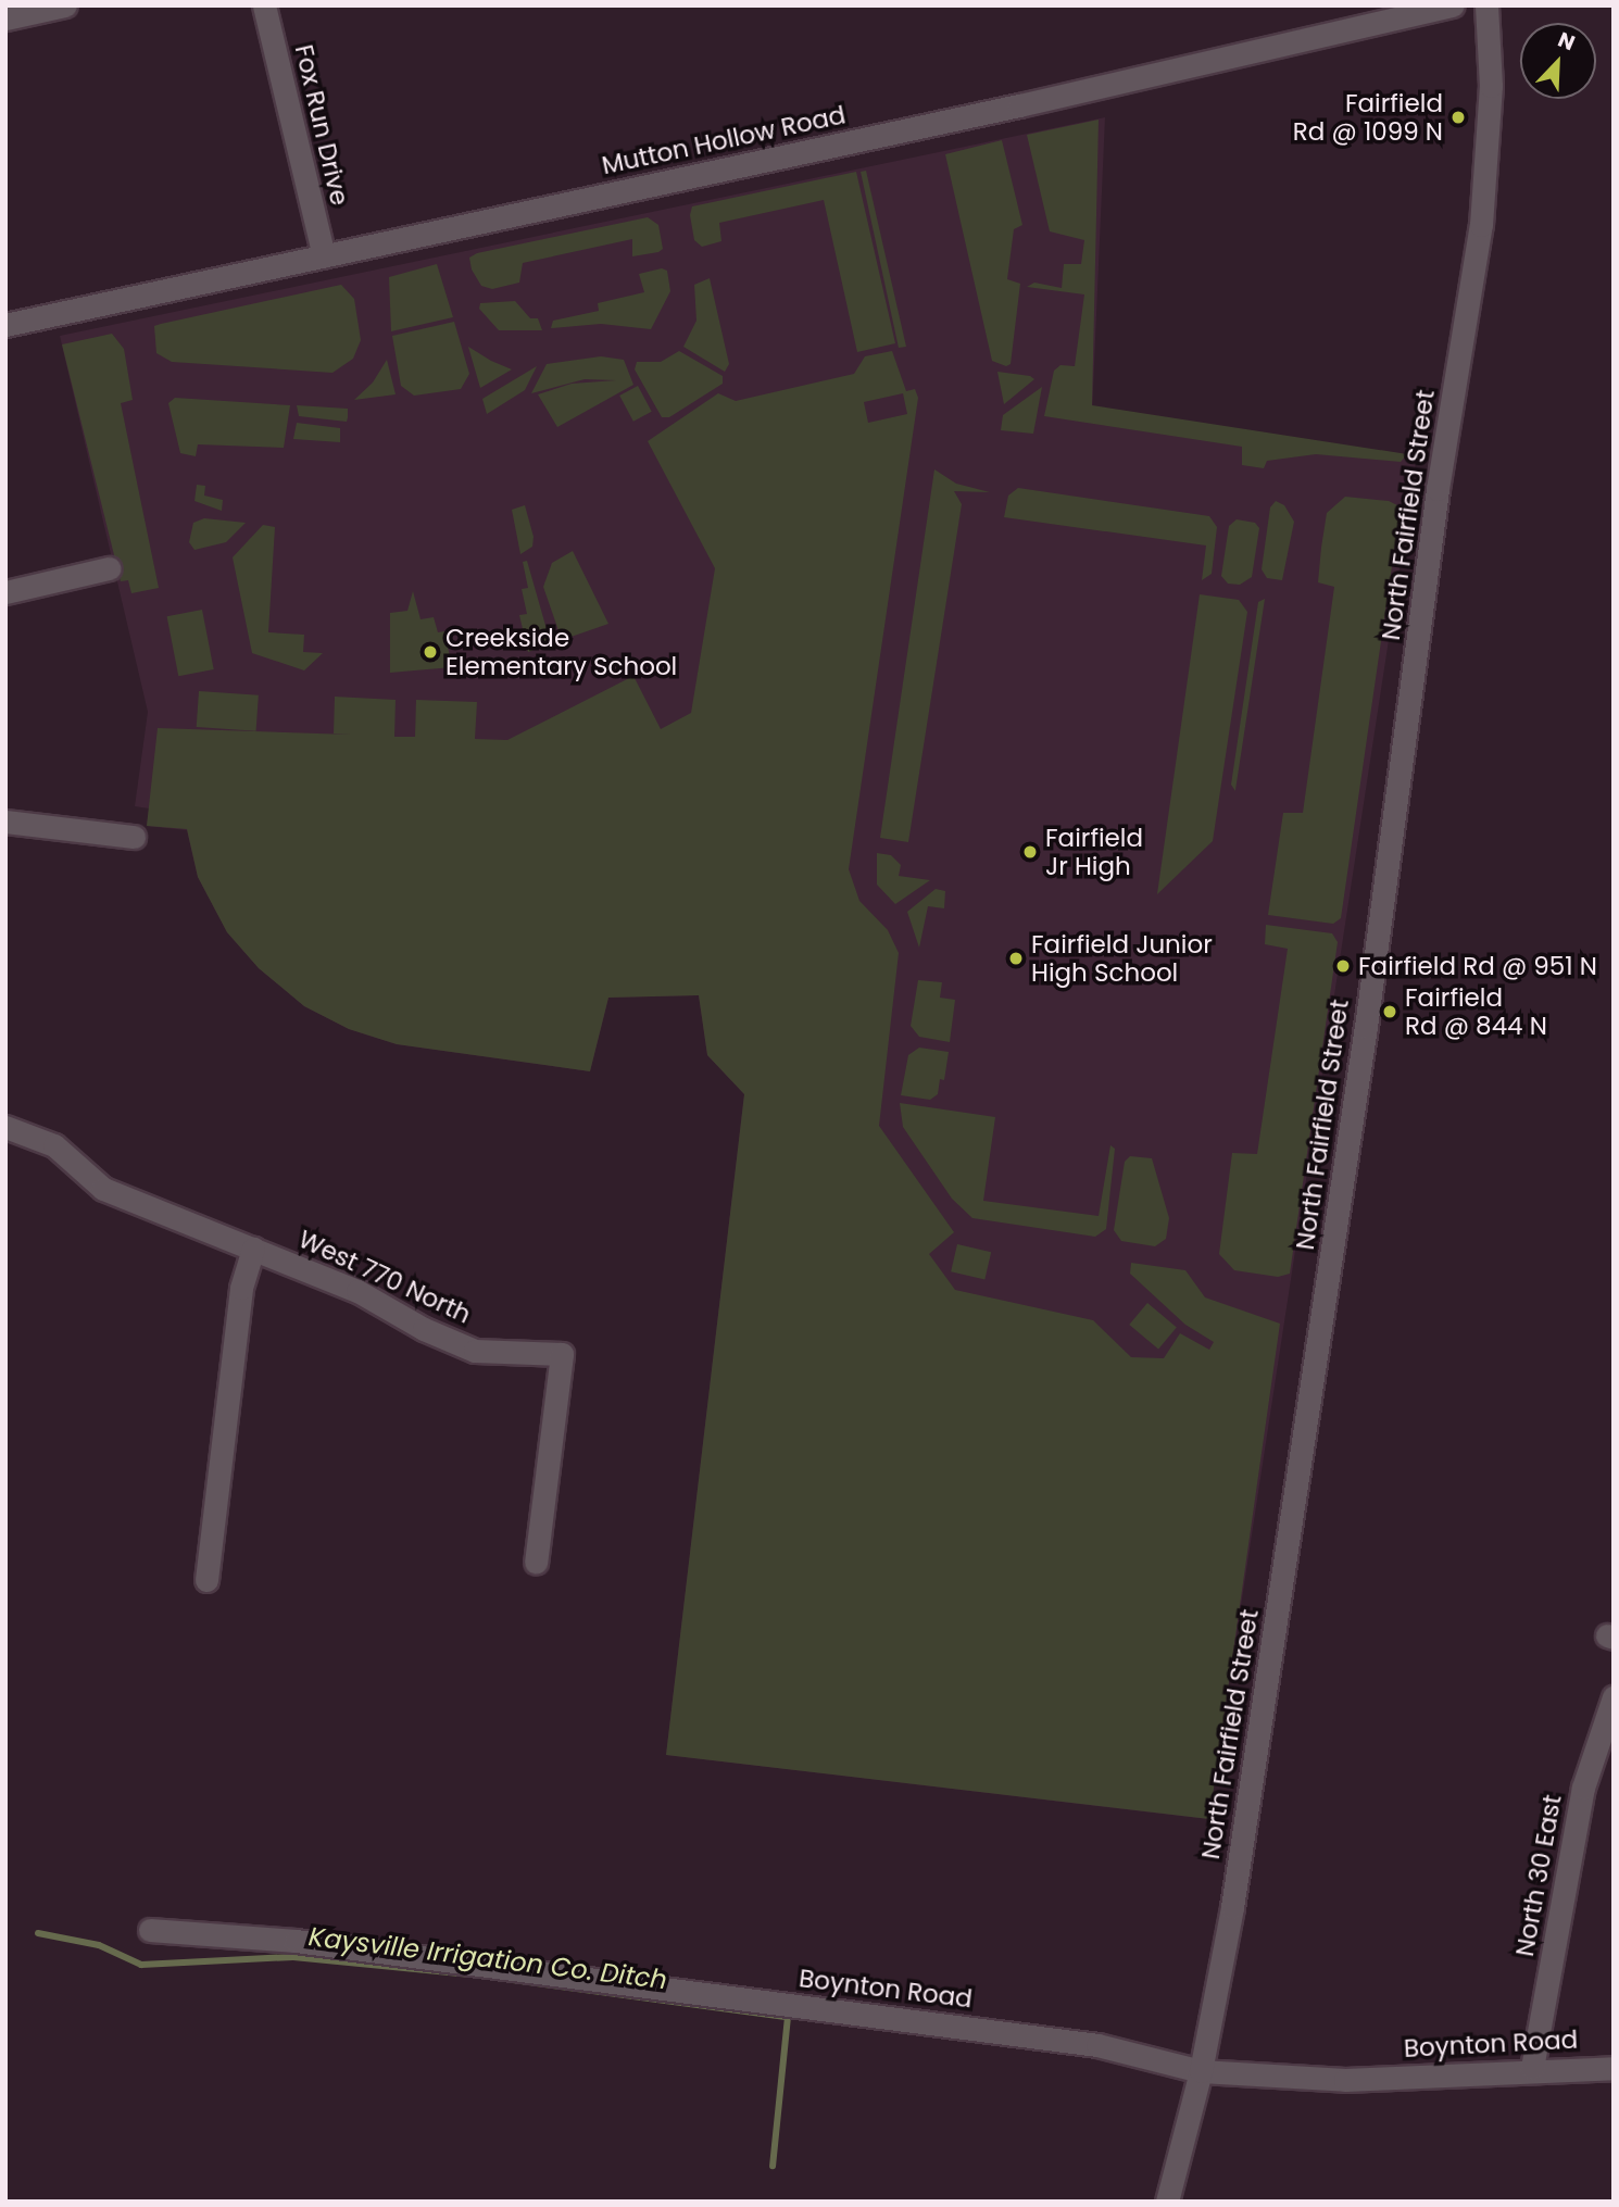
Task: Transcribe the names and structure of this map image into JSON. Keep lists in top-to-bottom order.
{
  "streets": {
    "street": [
      "Fox Run Drive",
      "Mutton Hollow Road",
      "North Fairfield Street",
      "West 770 North",
      "North 30 East",
      "Boynton Road"
    ]
  },
  "crossings": [
    ["Fox Run Drive", "Mutton Hollow Road"],
    ["North Fairfield Street", "Boynton Road"],
    ["North 30 East", "Boynton Road"]
  ],
  "water": ["Kaysville Irrigation Co. Ditch"],
  "places": [
    "Fairfield Rd @ 1099 N",
    "Creekside Elementary School",
    "Fairfield Jr High",
    "Fairfield Junior High School",
    "Fairfield Rd @ 951 N",
    "Fairfield Rd @ 844 N"
  ],
  "north": "top right"
}
